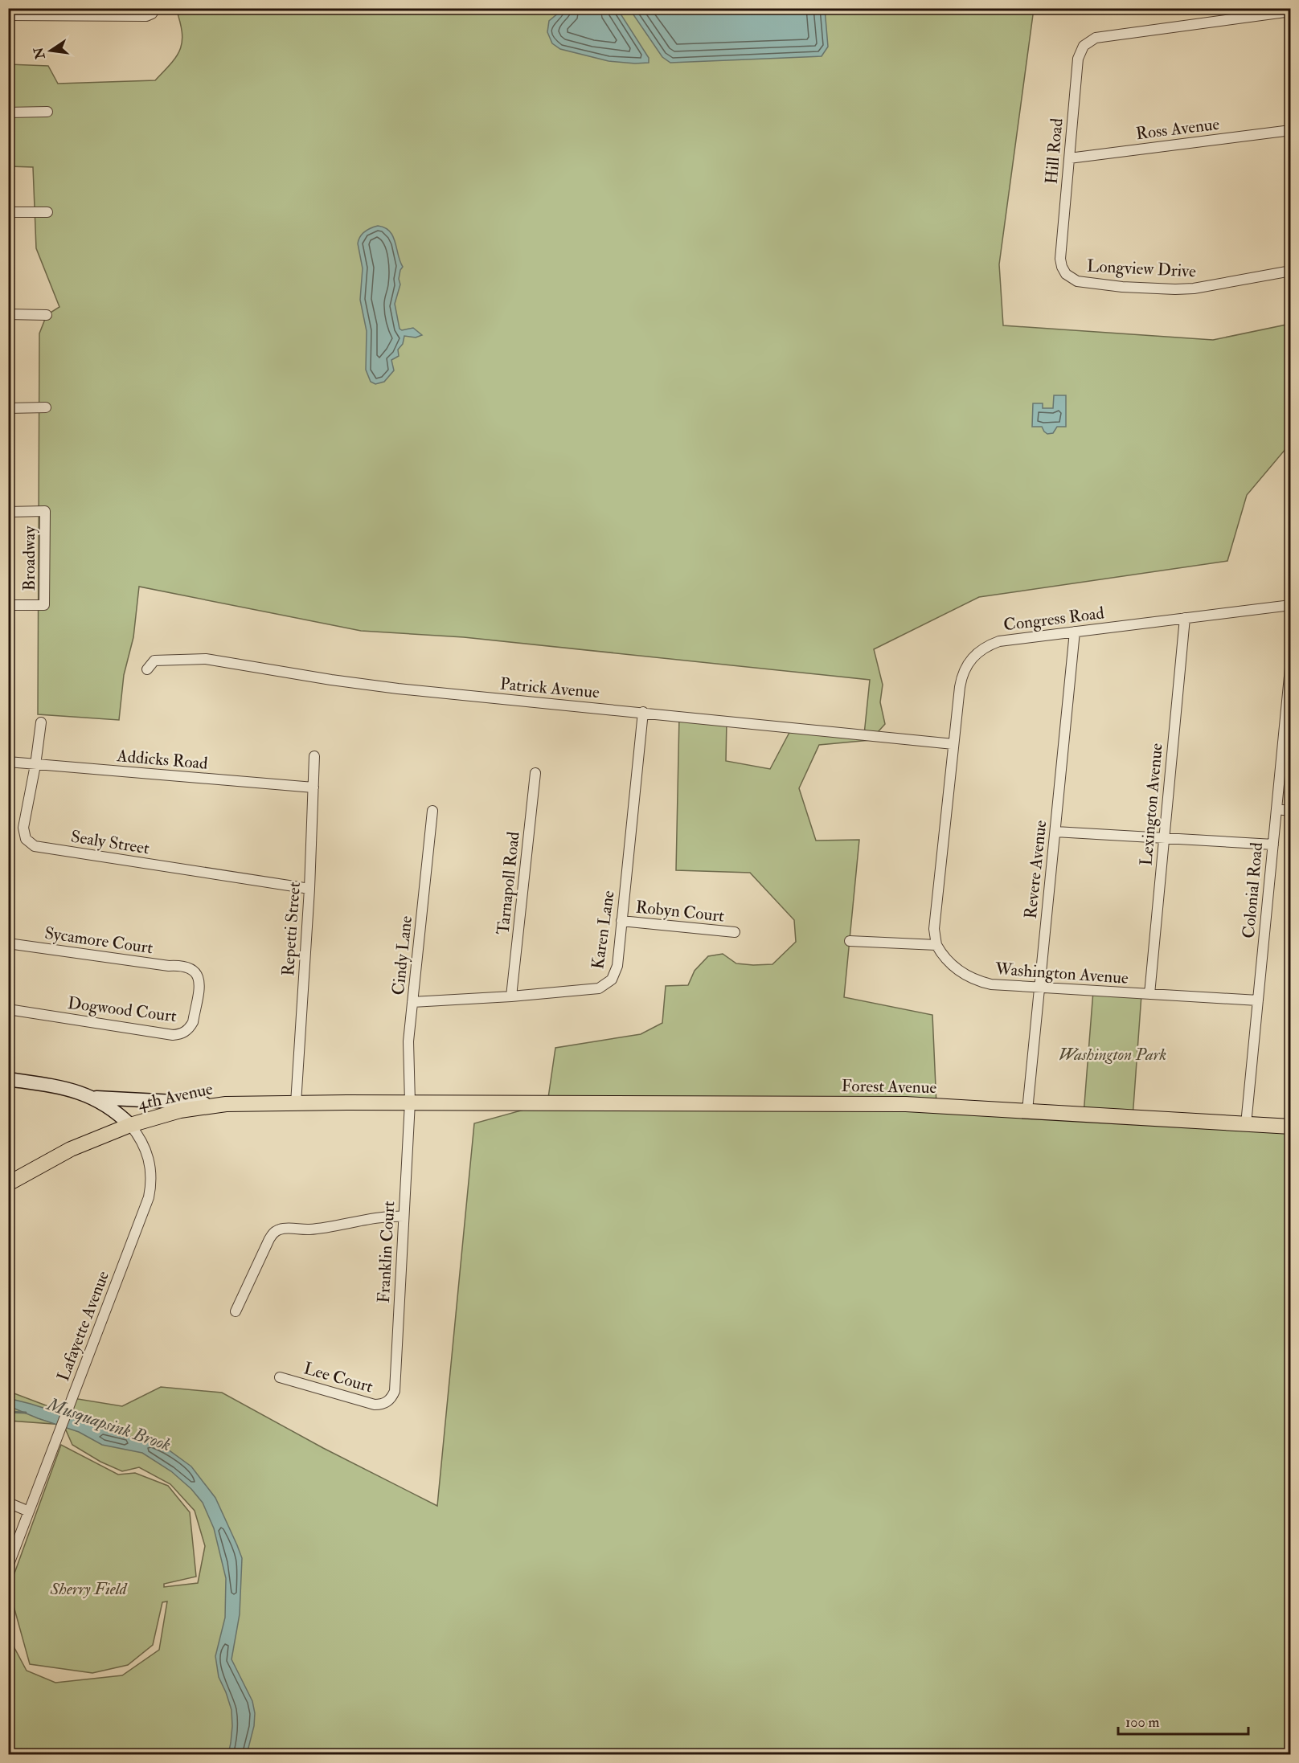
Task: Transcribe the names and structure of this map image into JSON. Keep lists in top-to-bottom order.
{
  "streets": {
    "main road": ["Forest Avenue", "4th Avenue"],
    "street": [
      "Ross Avenue",
      "Hill Road",
      "Longview Drive",
      "Broadway",
      "Congress Road",
      "Patrick Avenue",
      "Addicks Road",
      "Lexington Avenue",
      "Sealy Street",
      "Revere Avenue",
      "Tarnapoll Road",
      "Colonial Road",
      "Robyn Court",
      "Repetti Street",
      "Karen Lane",
      "Sycamore Court",
      "Cindy Lane",
      "Washington Avenue",
      "Dogwood Court",
      "Franklin Court",
      "Lafayette Avenue",
      "Lee Court"
    ]
  },
  "crossings": [
    ["Ross Avenue", "Hill Road"],
    ["Hill Road", "Longview Drive"],
    ["Congress Road", "Patrick Avenue"],
    ["Congress Road", "Lexington Avenue"],
    ["Congress Road", "Revere Avenue"],
    ["Congress Road", "Washington Avenue"],
    ["Patrick Avenue", "Karen Lane"],
    ["Addicks Road", "Sealy Street"],
    ["Addicks Road", "Repetti Street"],
    ["Lexington Avenue", "Washington Avenue"],
    ["Sealy Street", "Repetti Street"],
    ["Revere Avenue", "Washington Avenue"],
    ["Revere Avenue", "Forest Avenue"],
    ["Tarnapoll Road", "Karen Lane"],
    ["Colonial Road", "Washington Avenue"],
    ["Colonial Road", "Forest Avenue"],
    ["Robyn Court", "Karen Lane"],
    ["Repetti Street", "4th Avenue"],
    ["Karen Lane", "Cindy Lane"],
    ["Sycamore Court", "Dogwood Court"],
    ["Cindy Lane", "Forest Avenue"],
    ["Cindy Lane", "4th Avenue"],
    ["Cindy Lane", "Franklin Court"],
    ["Forest Avenue", "4th Avenue"],
    ["Forest Avenue", "Franklin Court"],
    ["4th Avenue", "Franklin Court"],
    ["4th Avenue", "Lafayette Avenue"],
    ["Franklin Court", "Lee Court"]
  ],
  "water": ["Musquapsink Brook"],
  "parks": ["Washington Park", "Sherry Field"],
  "scale_bar": "100 m",
  "north": "left"
}
